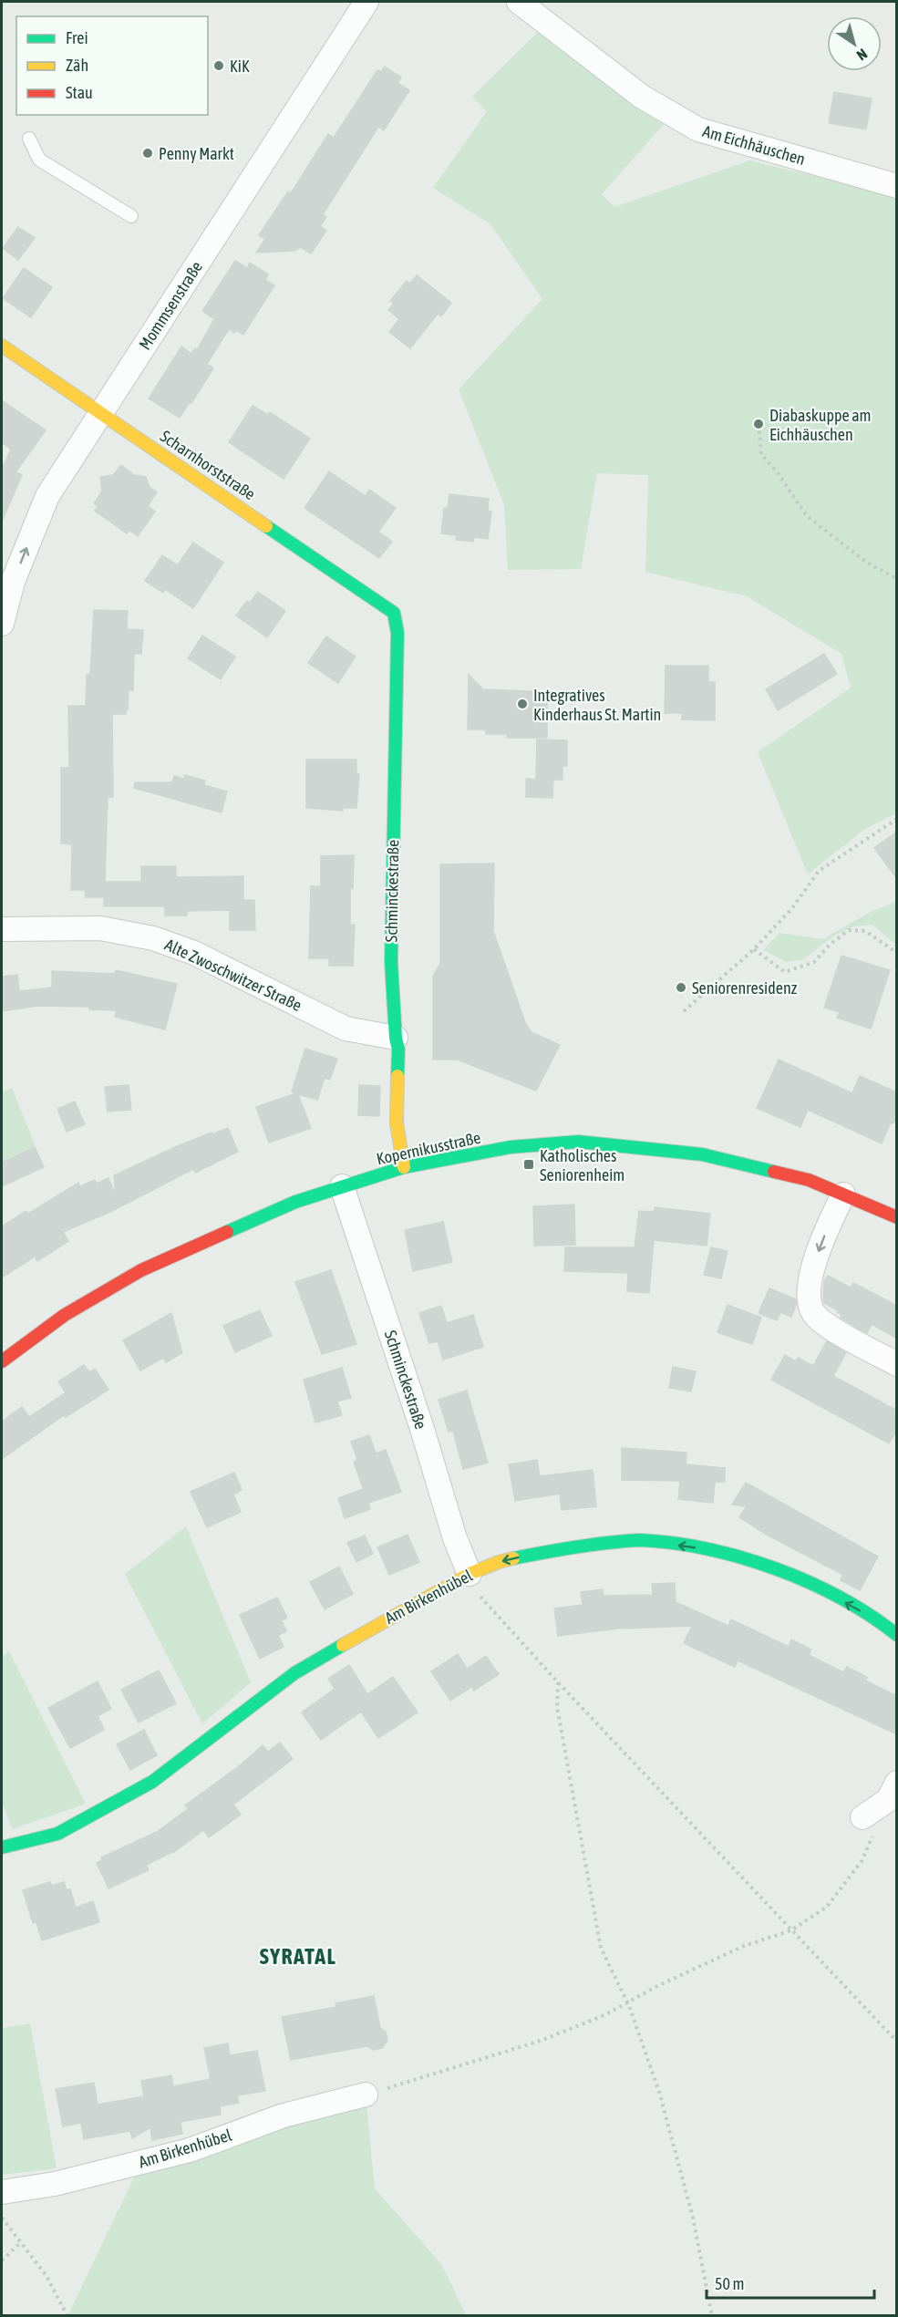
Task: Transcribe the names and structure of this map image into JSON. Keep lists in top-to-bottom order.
{
  "streets": {
    "street": [
      "Am Eichhäuschen",
      "Mommsenstraße",
      "Scharnhorststraße",
      "Schminckestraße",
      "Alte Zwoschwitzer Straße",
      "Kopernikusstraße",
      "Am Birkenhübel"
    ]
  },
  "crossings": [
    ["Mommsenstraße", "Scharnhorststraße"],
    ["Scharnhorststraße", "Schminckestraße"],
    ["Schminckestraße", "Alte Zwoschwitzer Straße"],
    ["Schminckestraße", "Kopernikusstraße"],
    ["Schminckestraße", "Am Birkenhübel"]
  ],
  "districts": ["SYRATAL"],
  "places": {
    "other": [
      "KiK",
      "Penny Markt",
      "Diabaskuppe am Eichhäuschen",
      "Integratives Kinderhaus St. Martin",
      "Seniorenresidenz"
    ],
    "transit": ["Katholisches Seniorenheim"]
  },
  "legend": ["Frei", "Zäh", "Stau"],
  "scale_bar": "50 m",
  "north": "bottom right"
}
